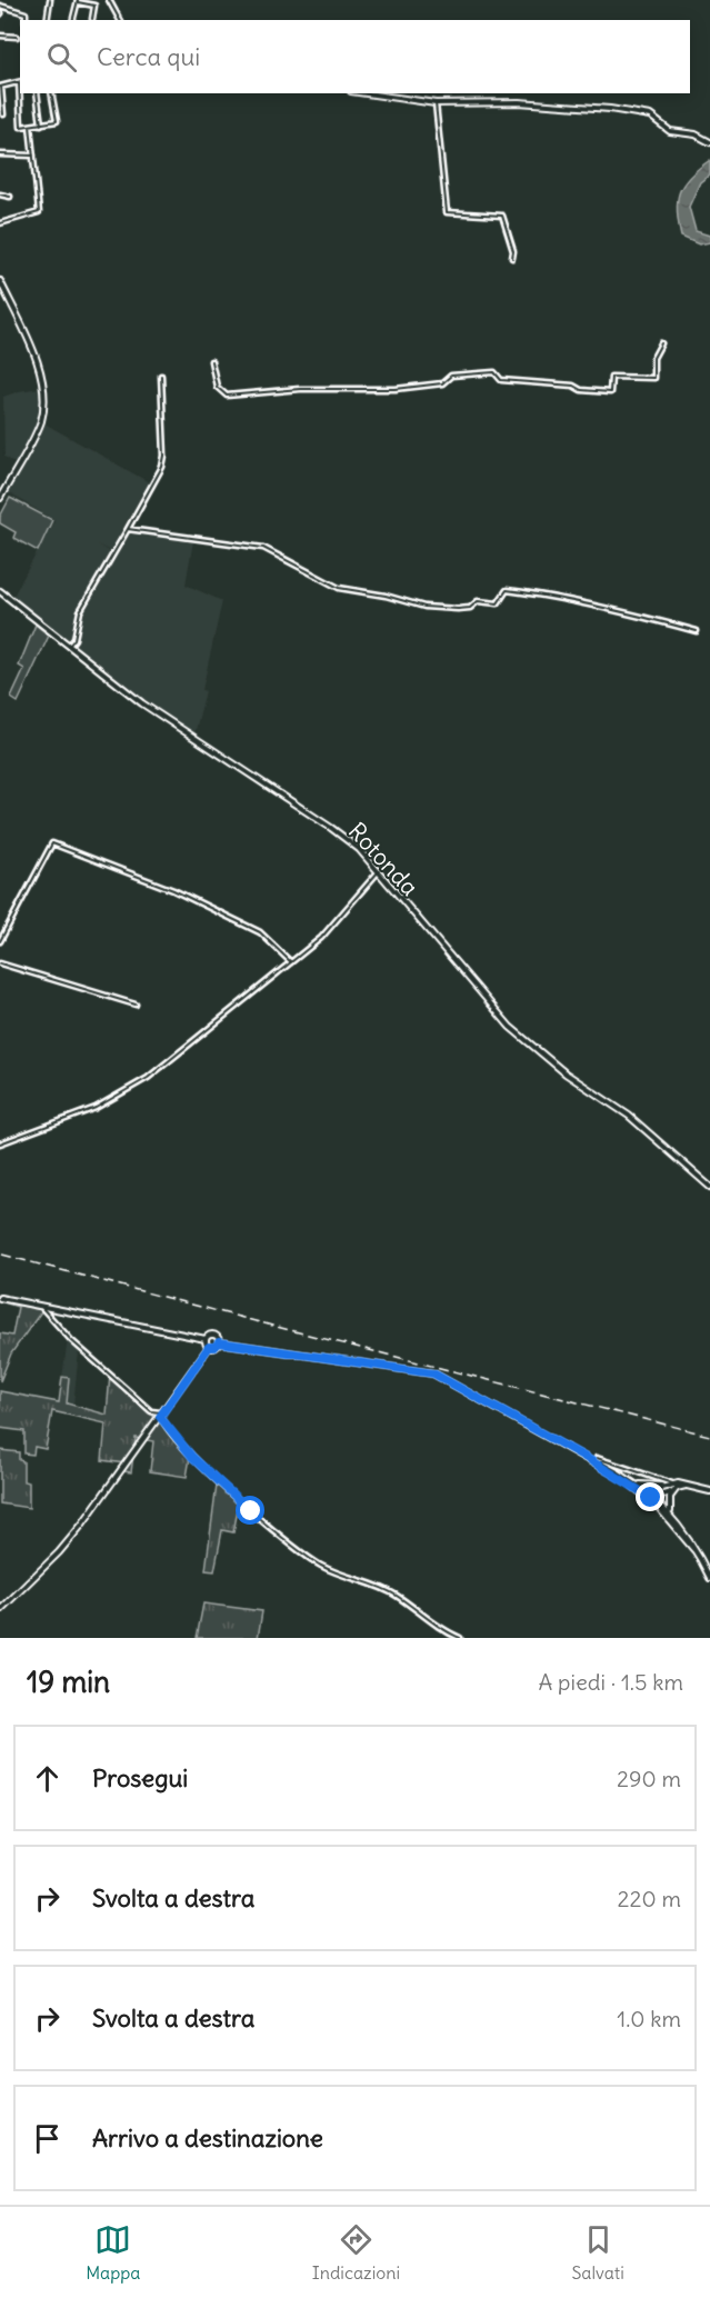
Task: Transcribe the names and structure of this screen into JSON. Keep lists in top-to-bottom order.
{
  "streets": {
    "main road": ["Rotonda"]
  },
  "page": {
    "search": "Cerca qui",
    "heading": ["19 min", "A piedi · 1.5 km"],
    "list": [
      ["Prosegui", "290 m"],
      ["Svolta a destra", "220 m"],
      ["Svolta a destra", "1.0 km"],
      "Arrivo a destinazione"
    ],
    "nav": ["Mappa", "Indicazioni", "Salvati"]
  }
}
